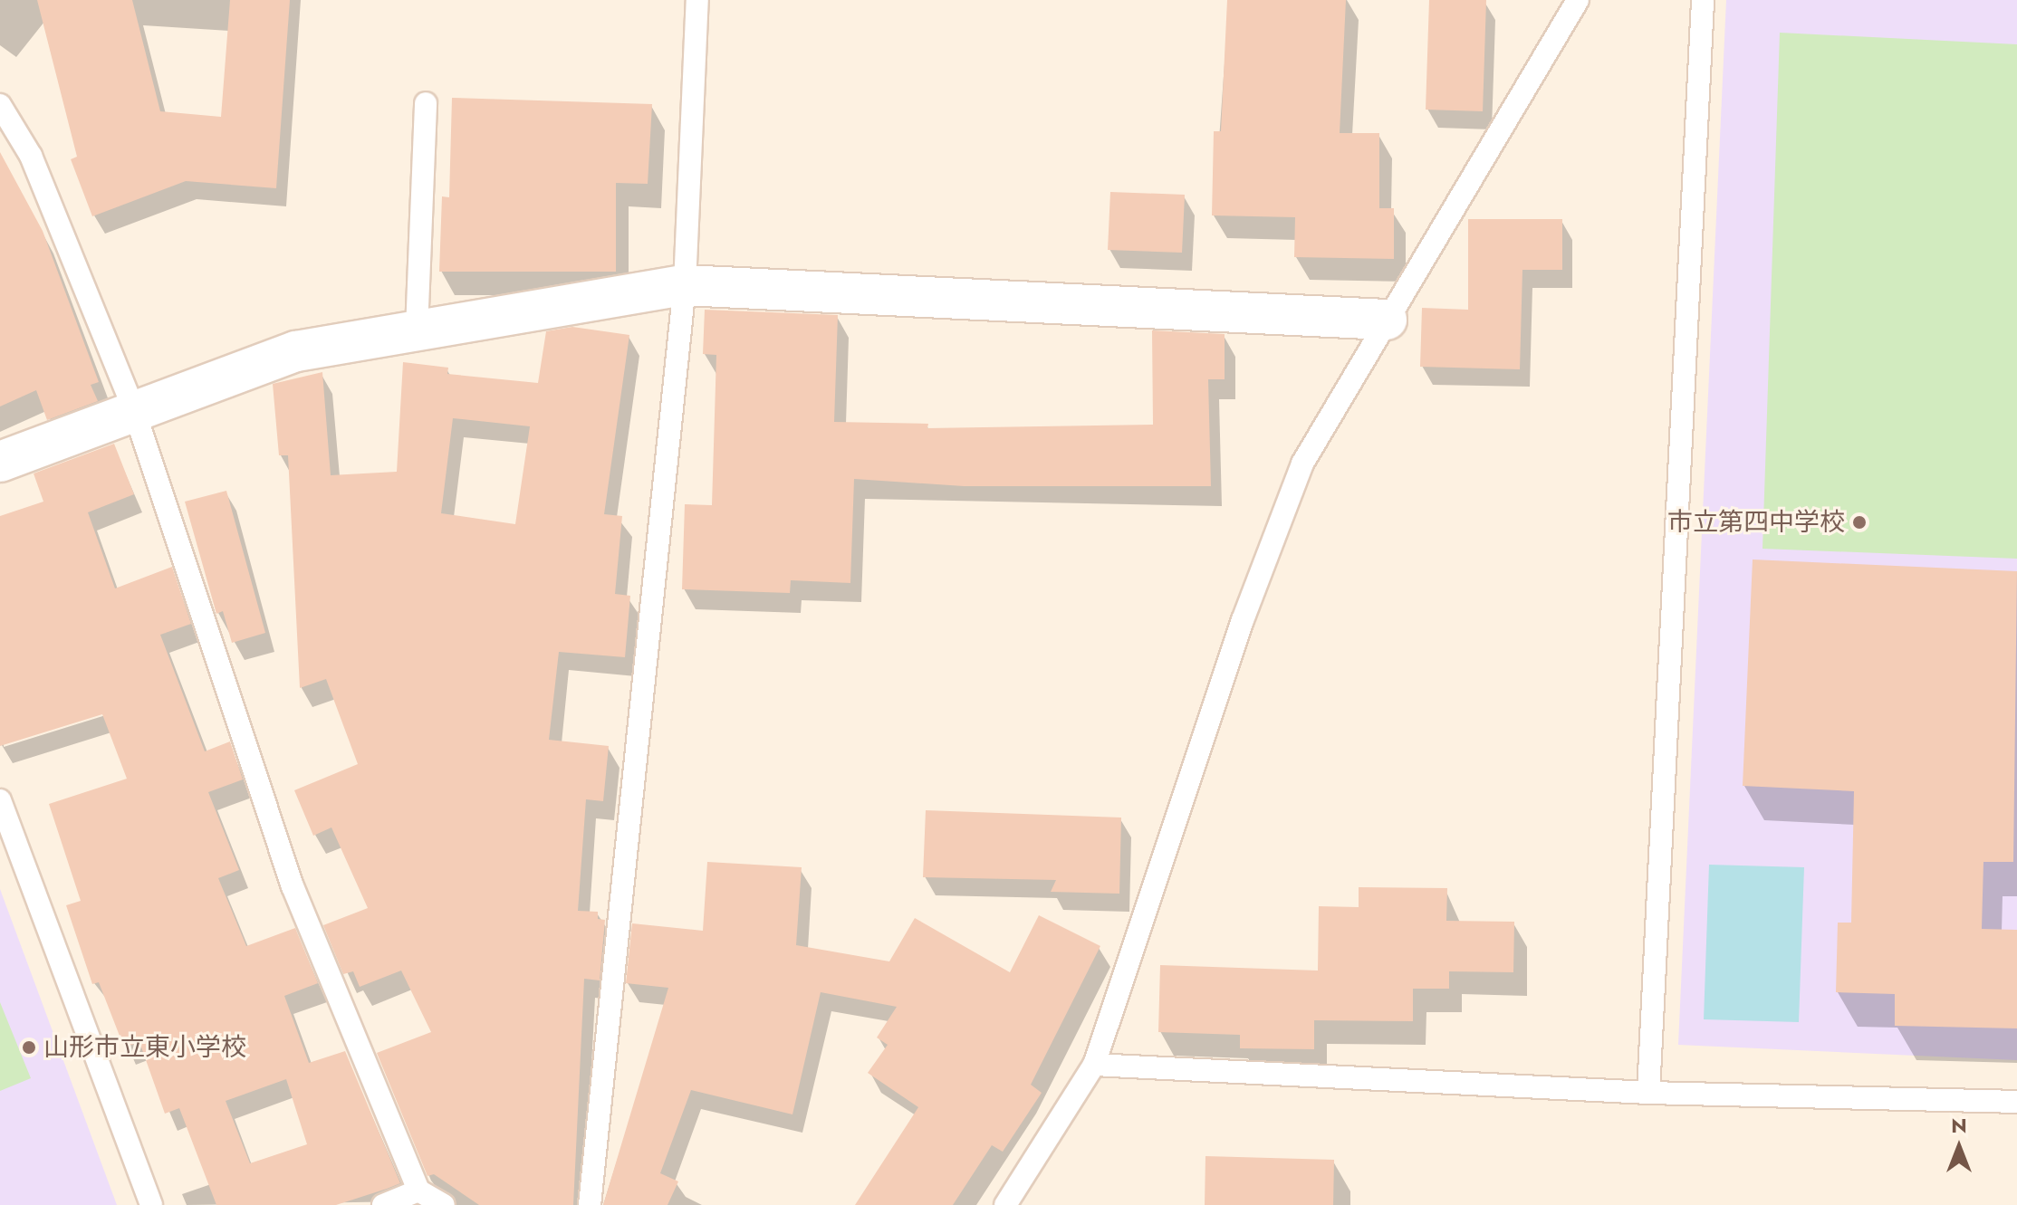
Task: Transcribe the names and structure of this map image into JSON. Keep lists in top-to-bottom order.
{
  "places": ["市立第四中学校", "山形市立東小学校"],
  "north": "top"
}
